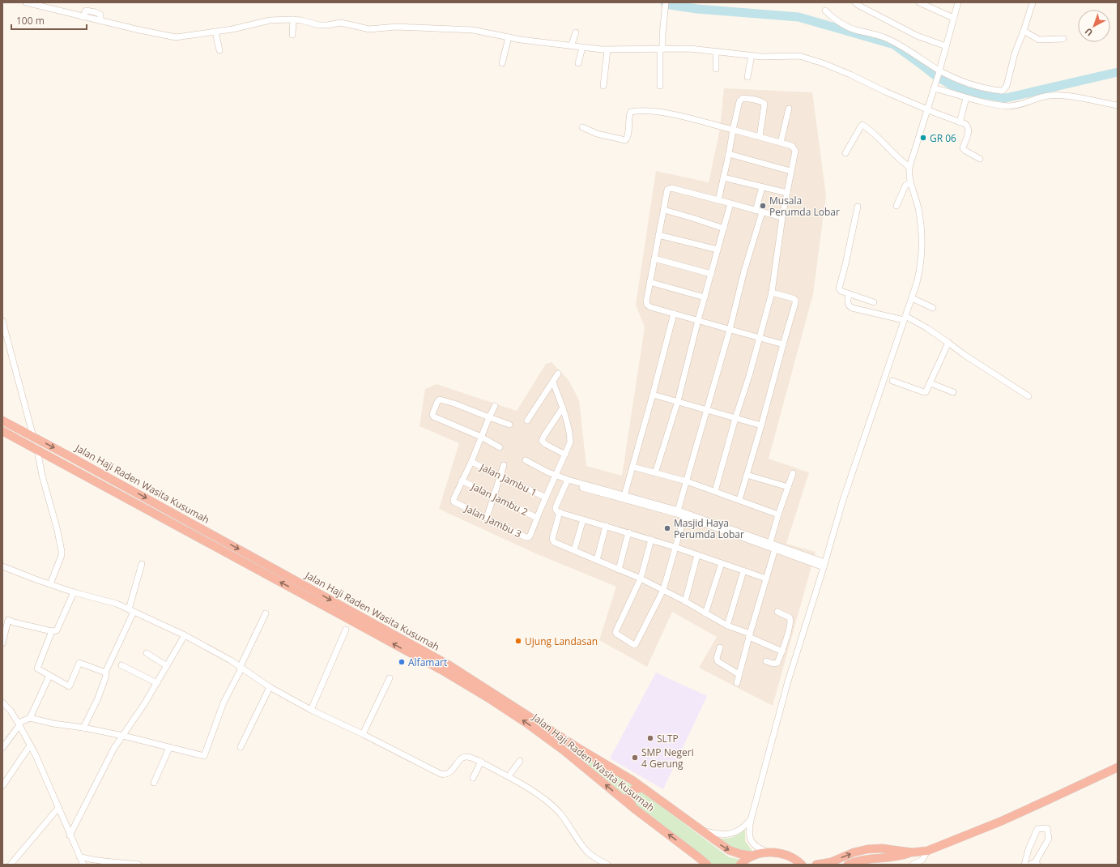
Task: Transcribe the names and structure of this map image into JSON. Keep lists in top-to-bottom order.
{
  "streets": {
    "highway": ["Jalan Haji Raden Wasita Kusumah"],
    "street": ["Jalan Jambu 1", "Jalan Jambu 2", "Jalan Jambu 3"]
  },
  "crossings": [
    ["Jalan Jambu 2", "Jalan Jambu 3"]
  ],
  "places": [
    "GR 06",
    "Musala Perumda Lobar",
    "Masjid Haya Perumda Lobar",
    "Ujung Landasan",
    "Alfamart",
    "SLTP",
    "SMP Negeri 4 Gerung"
  ],
  "scale_bar": "100 m",
  "north": "bottom left"
}
